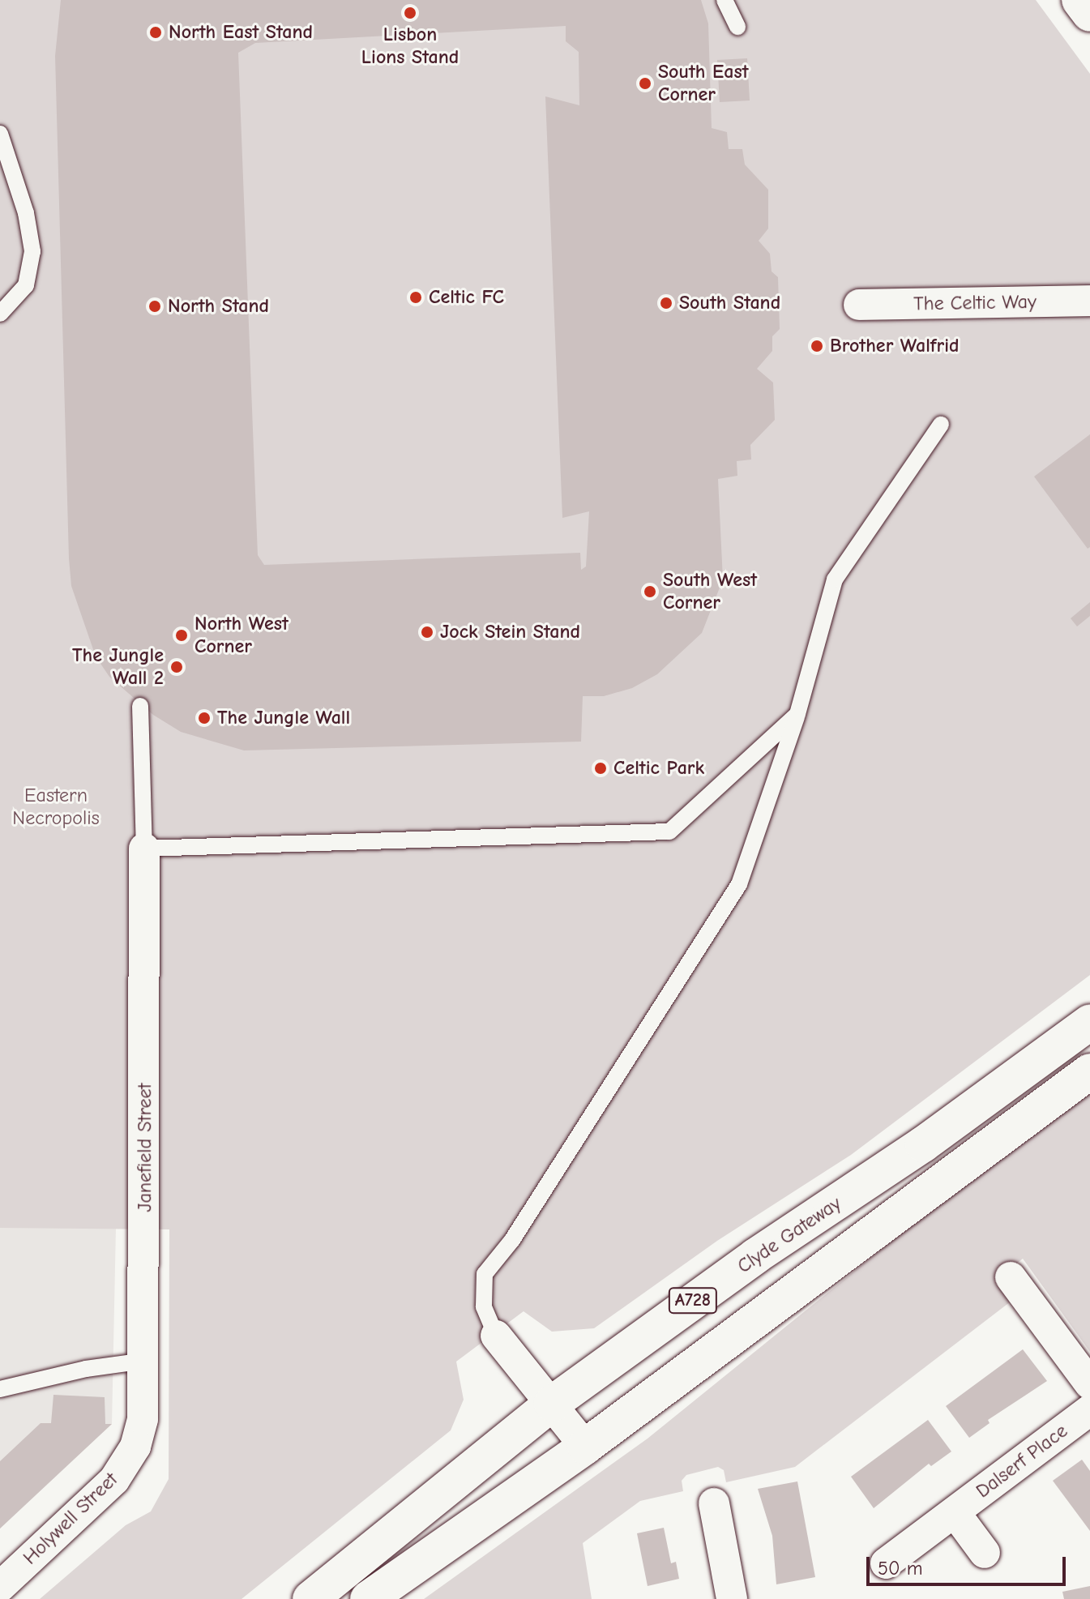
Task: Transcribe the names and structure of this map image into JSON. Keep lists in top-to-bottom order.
{
  "streets": {
    "main road": ["Clyde Gateway", "A728"],
    "street": [
      "The Celtic Way",
      "Janefield Street",
      "Dalserf Place",
      "Holywell Street"
    ]
  },
  "crossings": [
    ["Janefield Street", "Holywell Street"]
  ],
  "parks": ["Eastern Necropolis"],
  "places": [
    "Lisbon Lions Stand",
    "North East Stand",
    "South East Corner",
    "Celtic FC",
    "South Stand",
    "North Stand",
    "Brother Walfrid",
    "South West Corner",
    "Jock Stein Stand",
    "North West Corner",
    "The Jungle Wall 2",
    "The Jungle Wall",
    "Celtic Park"
  ],
  "scale_bar": "50 m"
}
